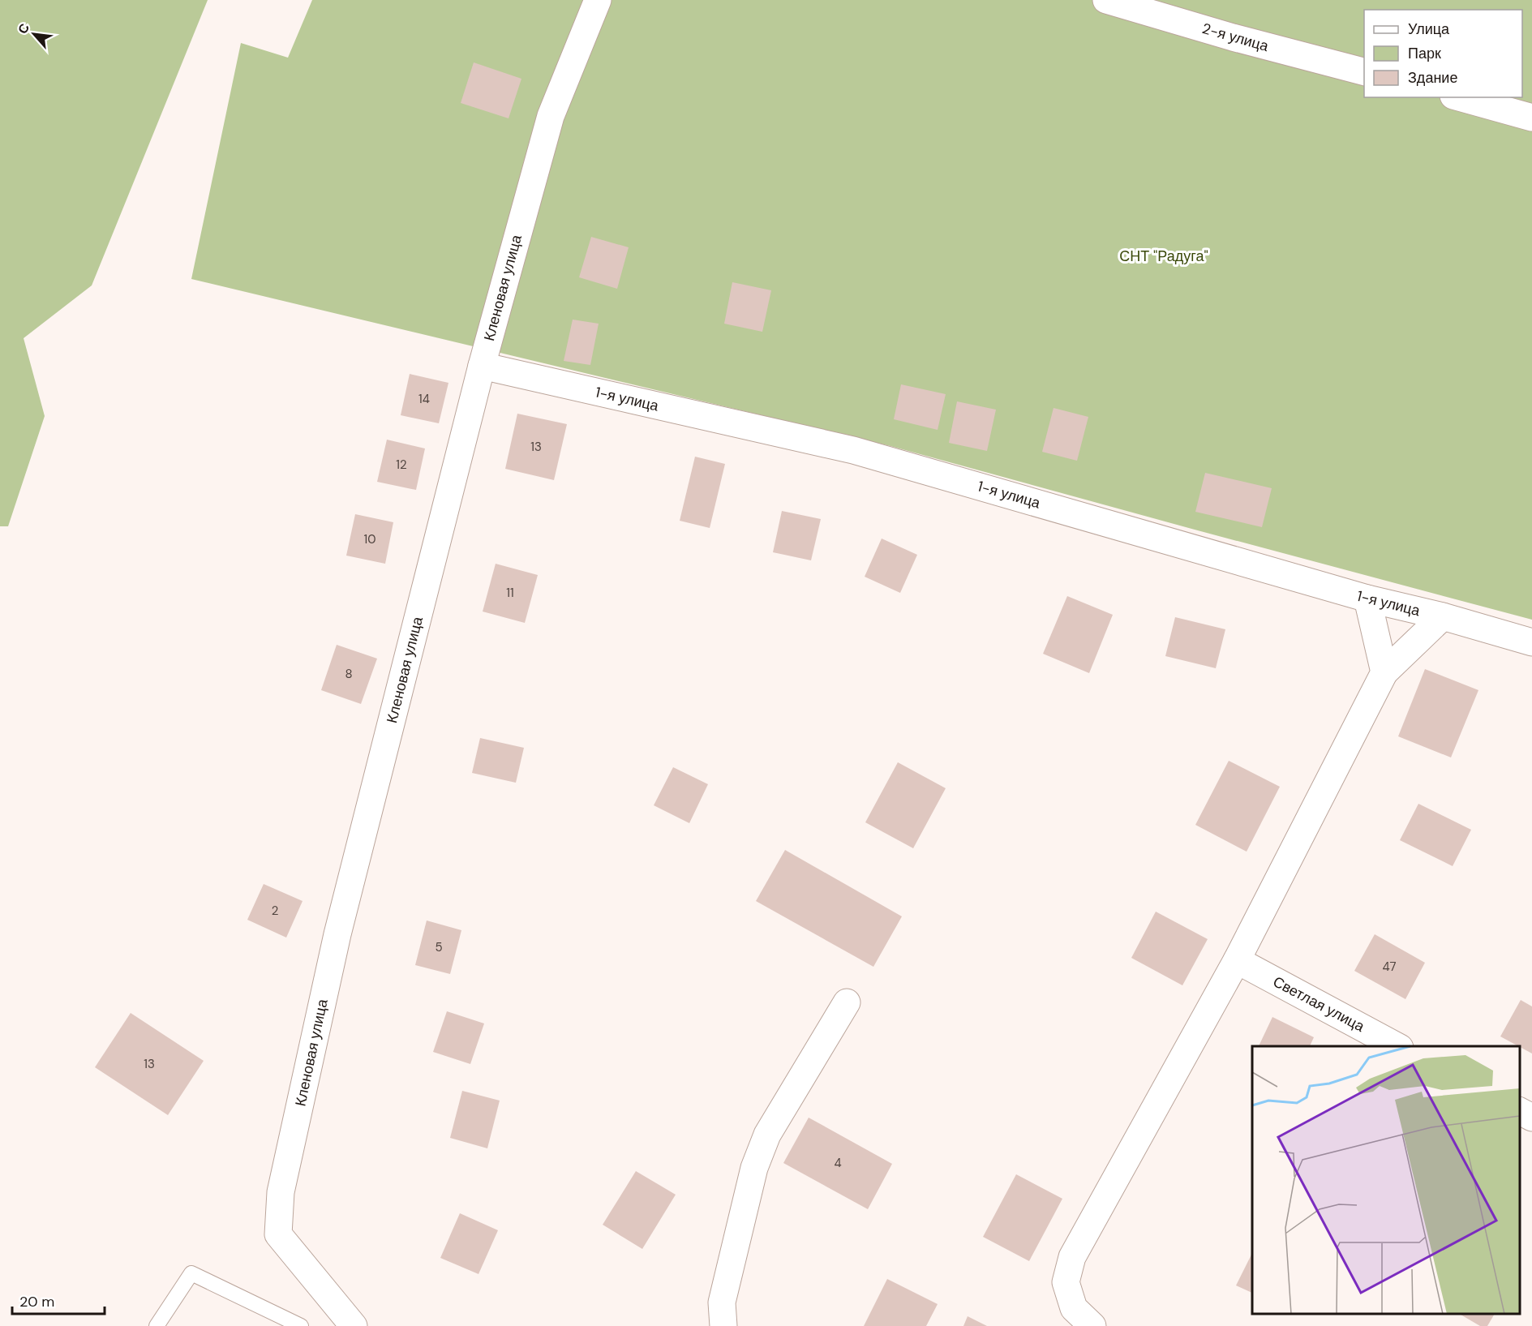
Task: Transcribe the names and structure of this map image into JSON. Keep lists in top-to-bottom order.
{
  "streets": {
    "street": [
      "2-я улица",
      "Кленовая улица",
      "1-я улица",
      "Светлая улица"
    ]
  },
  "crossings": [
    ["Кленовая улица", "1-я улица"]
  ],
  "parks": ["СНТ \"Радуга\""],
  "house_numbers": [
    "14",
    "13",
    "12",
    "10",
    "11",
    "8",
    "2",
    "5",
    "47",
    "13",
    "4"
  ],
  "legend": ["Улица", "Парк", "Здание"],
  "scale_bar": "20 m",
  "north": "top left"
}
